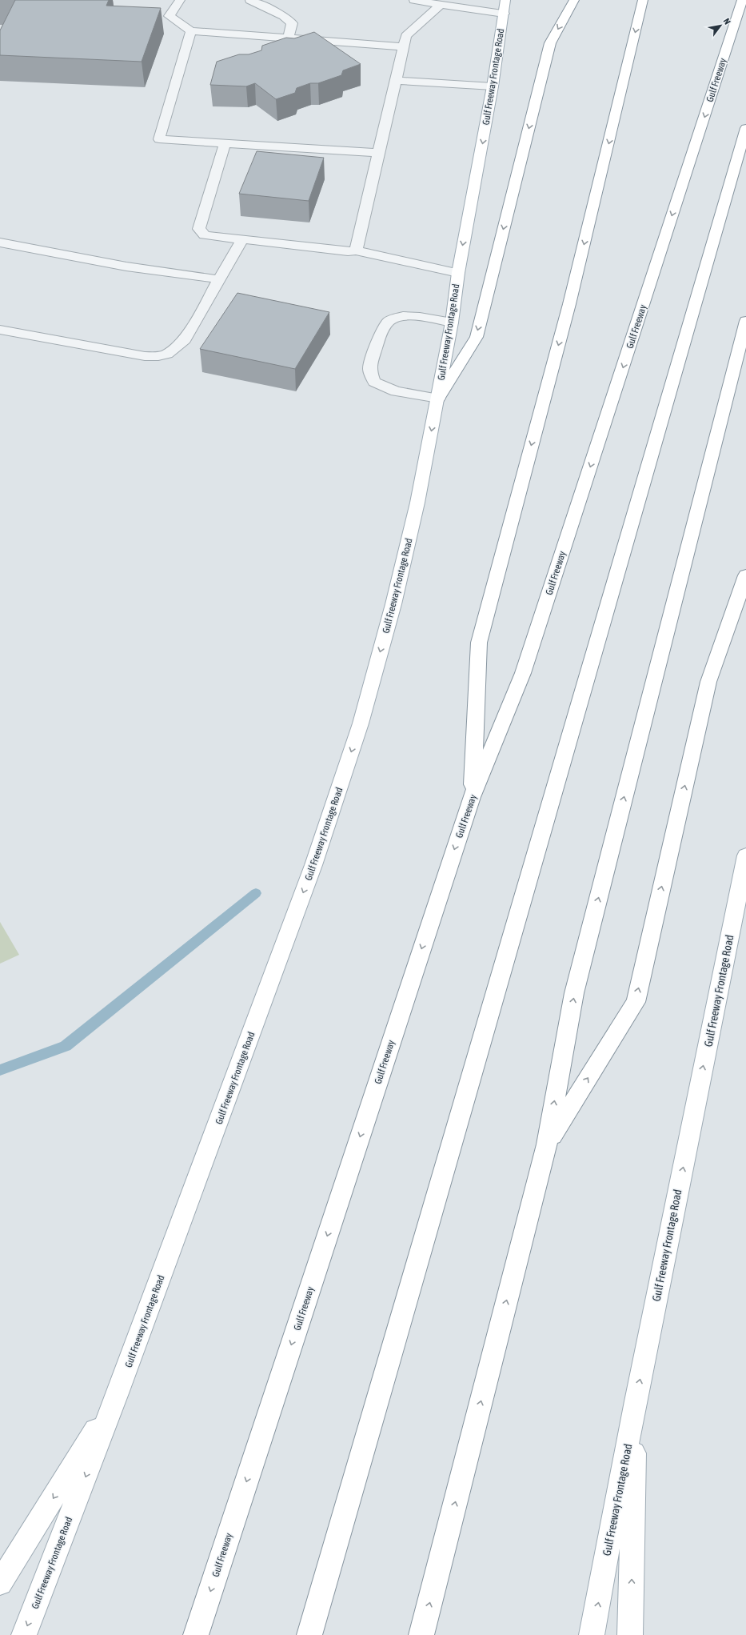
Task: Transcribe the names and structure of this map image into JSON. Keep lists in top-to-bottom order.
{
  "streets": {
    "main road": ["Gulf Freeway Frontage Road", "Gulf Freeway"]
  },
  "north": "top right"
}
